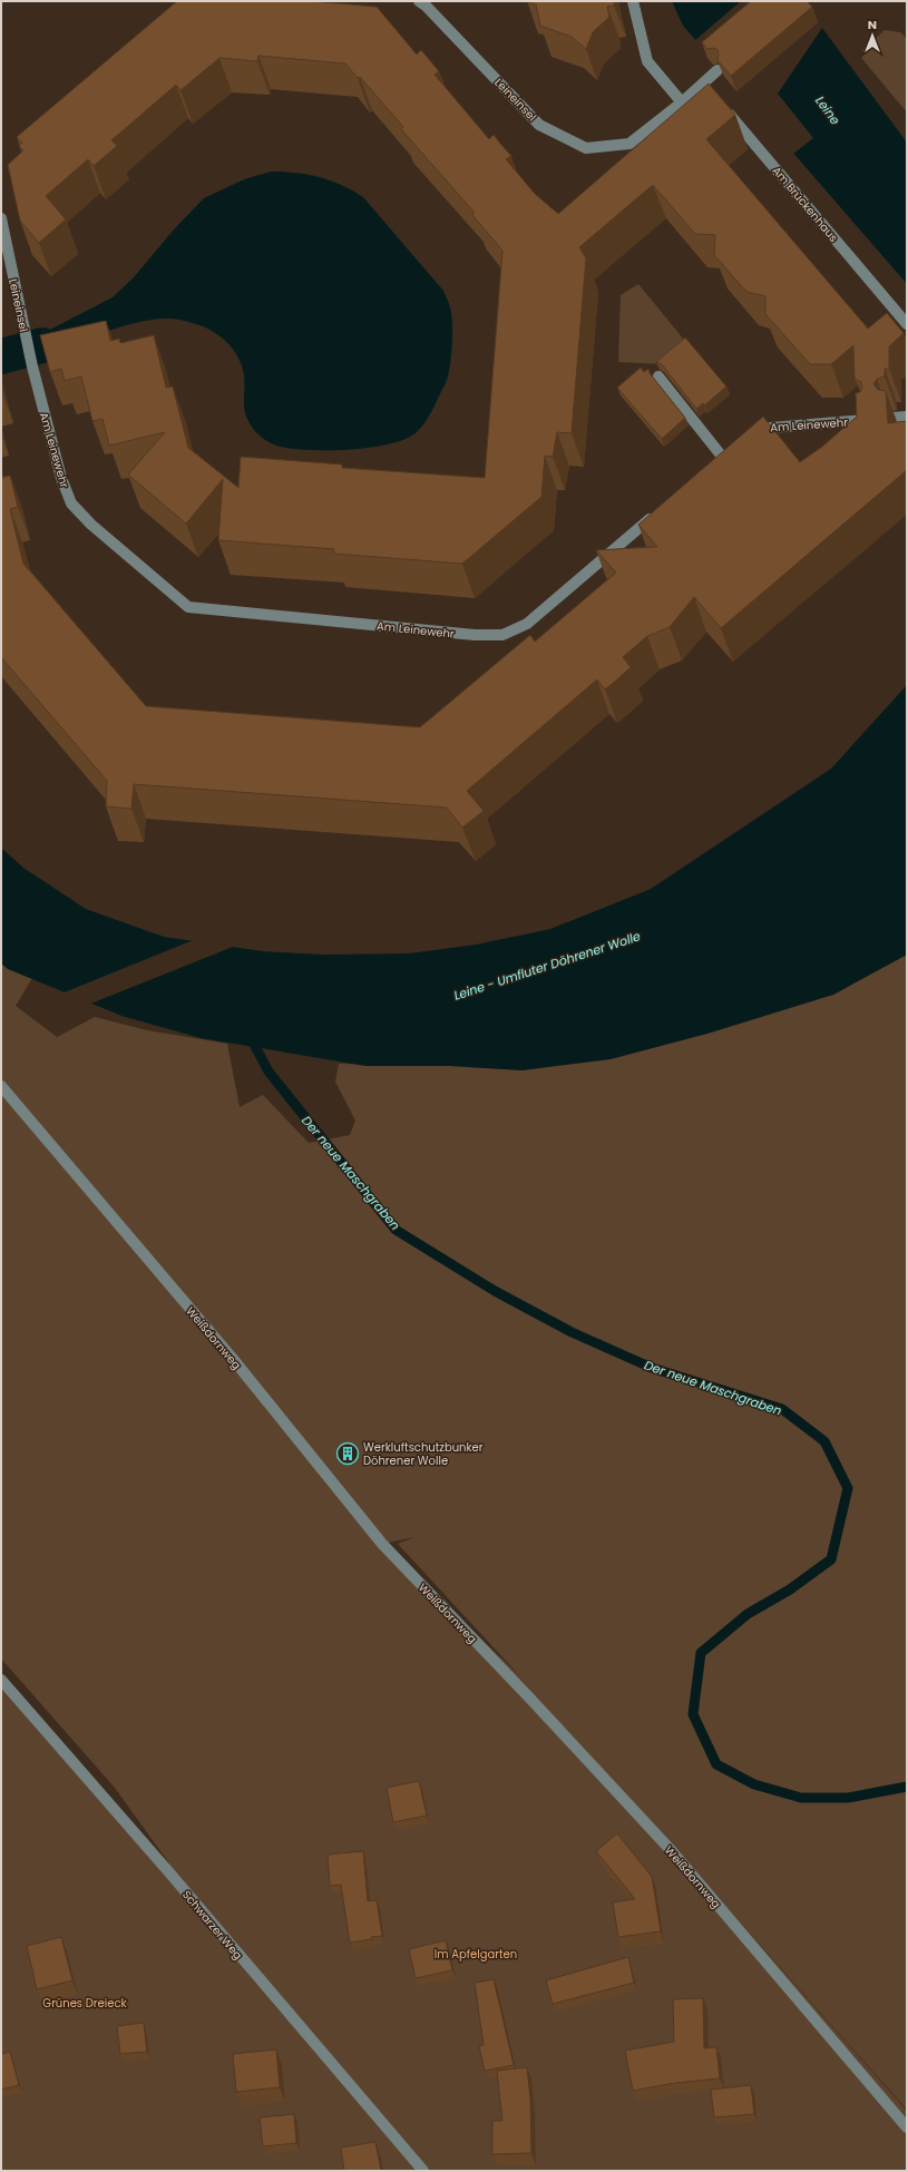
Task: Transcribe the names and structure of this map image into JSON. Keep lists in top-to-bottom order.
{
  "streets": {
    "street": [
      "Leineinsel",
      "Am Brückenhaus",
      "Am Leinewehr",
      "Weißdornweg",
      "Schwarzer Weg"
    ]
  },
  "crossings": [
    ["Leineinsel", "Am Leinewehr"]
  ],
  "water": ["Leine", "Leine - Umfluter Döhrener Wolle", "Der neue Maschgraben"],
  "parks": ["Im Apfelgarten", "Grünes Dreieck"],
  "places": {
    "building": ["Werkluftschutzbunker Döhrener Wolle"]
  },
  "north": "top"
}
